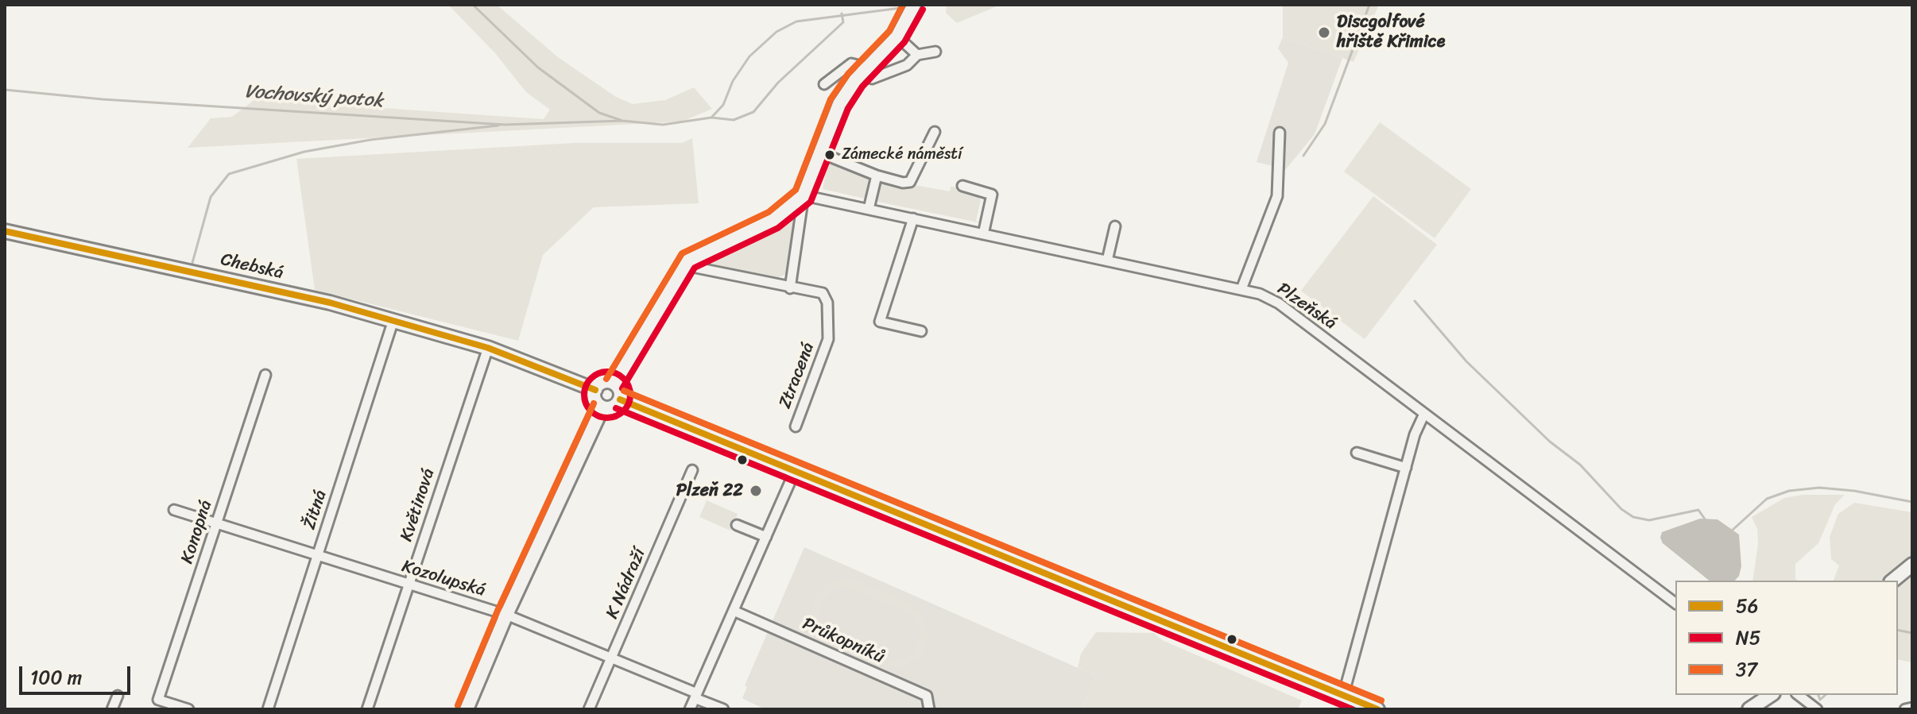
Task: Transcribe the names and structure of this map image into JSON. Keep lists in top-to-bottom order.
{
  "streets": {
    "main road": ["Chebská"],
    "street": [
      "Plzeňská",
      "Ztracená",
      "Květinová",
      "Žitná",
      "Konopná",
      "Kozolupská",
      "K Nádraží",
      "Průkopníků"
    ]
  },
  "crossings": [
    ["Chebská", "Květinová"],
    ["Chebská", "Žitná"],
    ["Květinová", "Kozolupská"],
    ["Žitná", "Kozolupská"],
    ["Konopná", "Kozolupská"],
    ["Kozolupská", "K Nádraží"]
  ],
  "water": ["Vochovský potok"],
  "places": ["Discgolfové hřiště Křimice", "Zámecké náměstí", "Plzeň 22"],
  "lines": ["transit line 37", "transit line N5", "transit line 56"],
  "legend": ["56", "N5", "37"],
  "scale_bar": "100 m"
}
